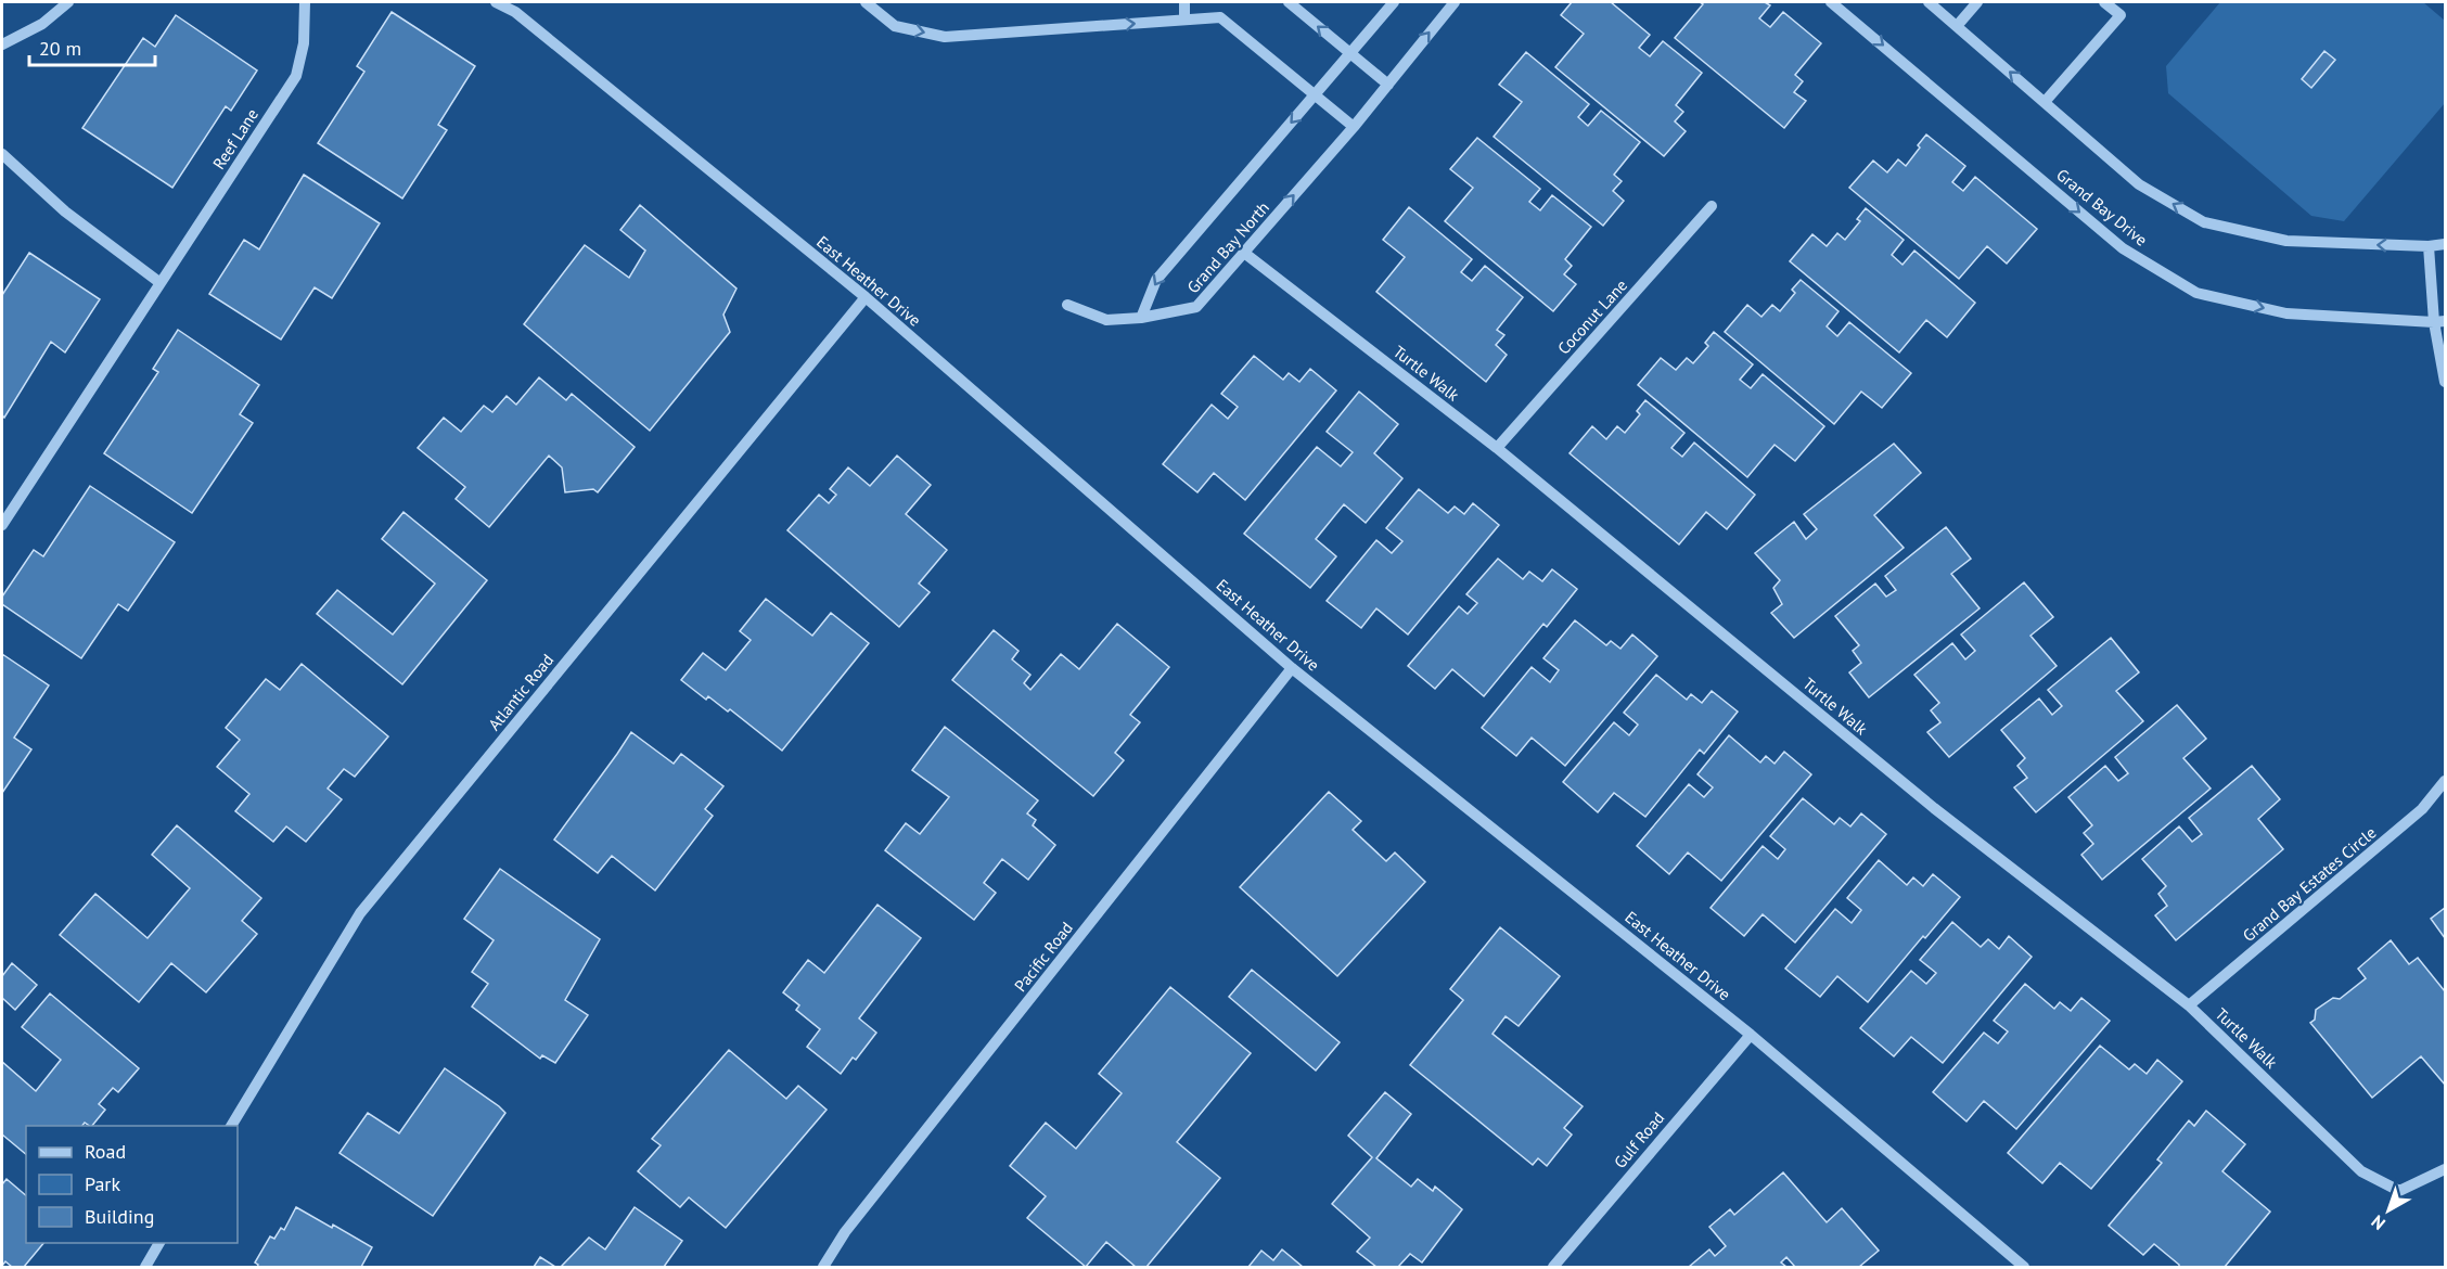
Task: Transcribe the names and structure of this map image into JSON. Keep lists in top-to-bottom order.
{
  "streets": {
    "street": [
      "Reef Lane",
      "Grand Bay Drive",
      "Grand Bay North",
      "East Heather Drive",
      "Coconut Lane",
      "Turtle Walk",
      "Atlantic Road",
      "Grand Bay Estates Circle",
      "Pacific Road",
      "Gulf Road"
    ]
  },
  "crossings": [
    ["Grand Bay North", "Turtle Walk"],
    ["East Heather Drive", "Atlantic Road"],
    ["East Heather Drive", "Pacific Road"],
    ["East Heather Drive", "Gulf Road"],
    ["Coconut Lane", "Turtle Walk"],
    ["Turtle Walk", "Grand Bay Estates Circle"]
  ],
  "legend": ["Road", "Park", "Building"],
  "scale_bar": "20 m",
  "north": "bottom left"
}
